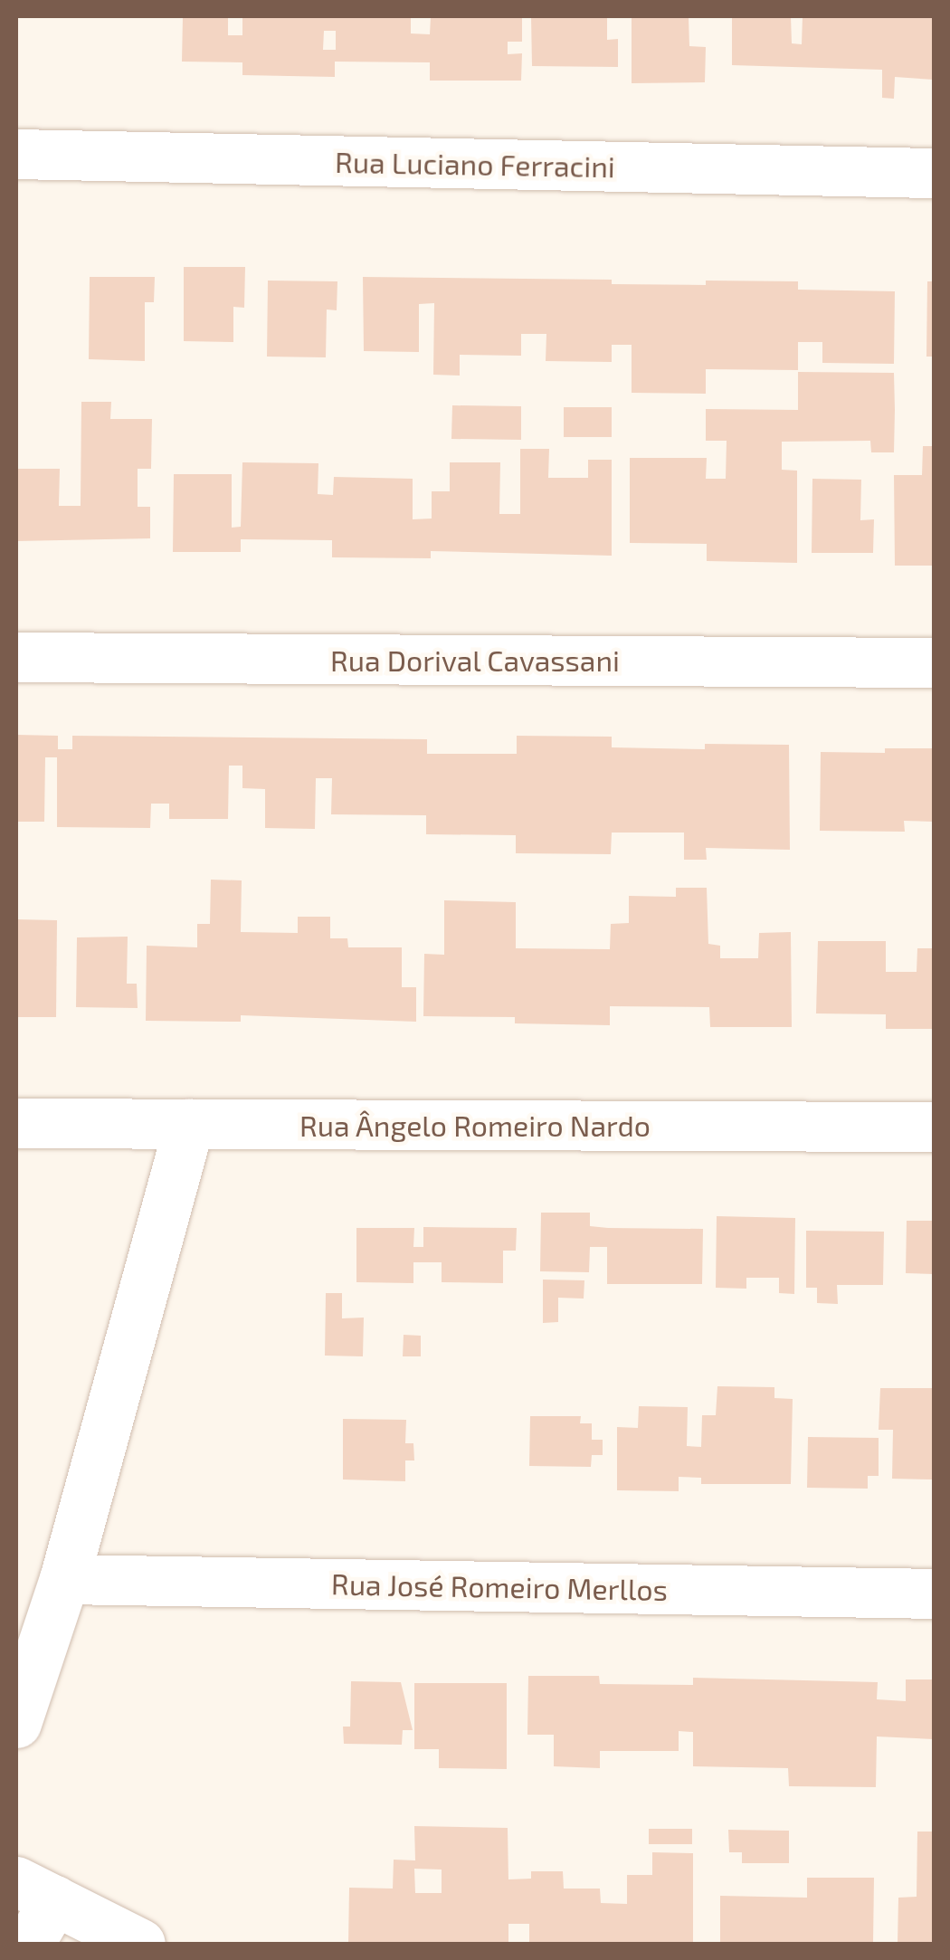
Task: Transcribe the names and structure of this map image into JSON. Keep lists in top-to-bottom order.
{
  "streets": {
    "street": [
      "Rua Luciano Ferracini",
      "Rua Dorival Cavassani",
      "Rua Ângelo Romeiro Nardo",
      "Rua José Romeiro Merllos"
    ]
  }
}
